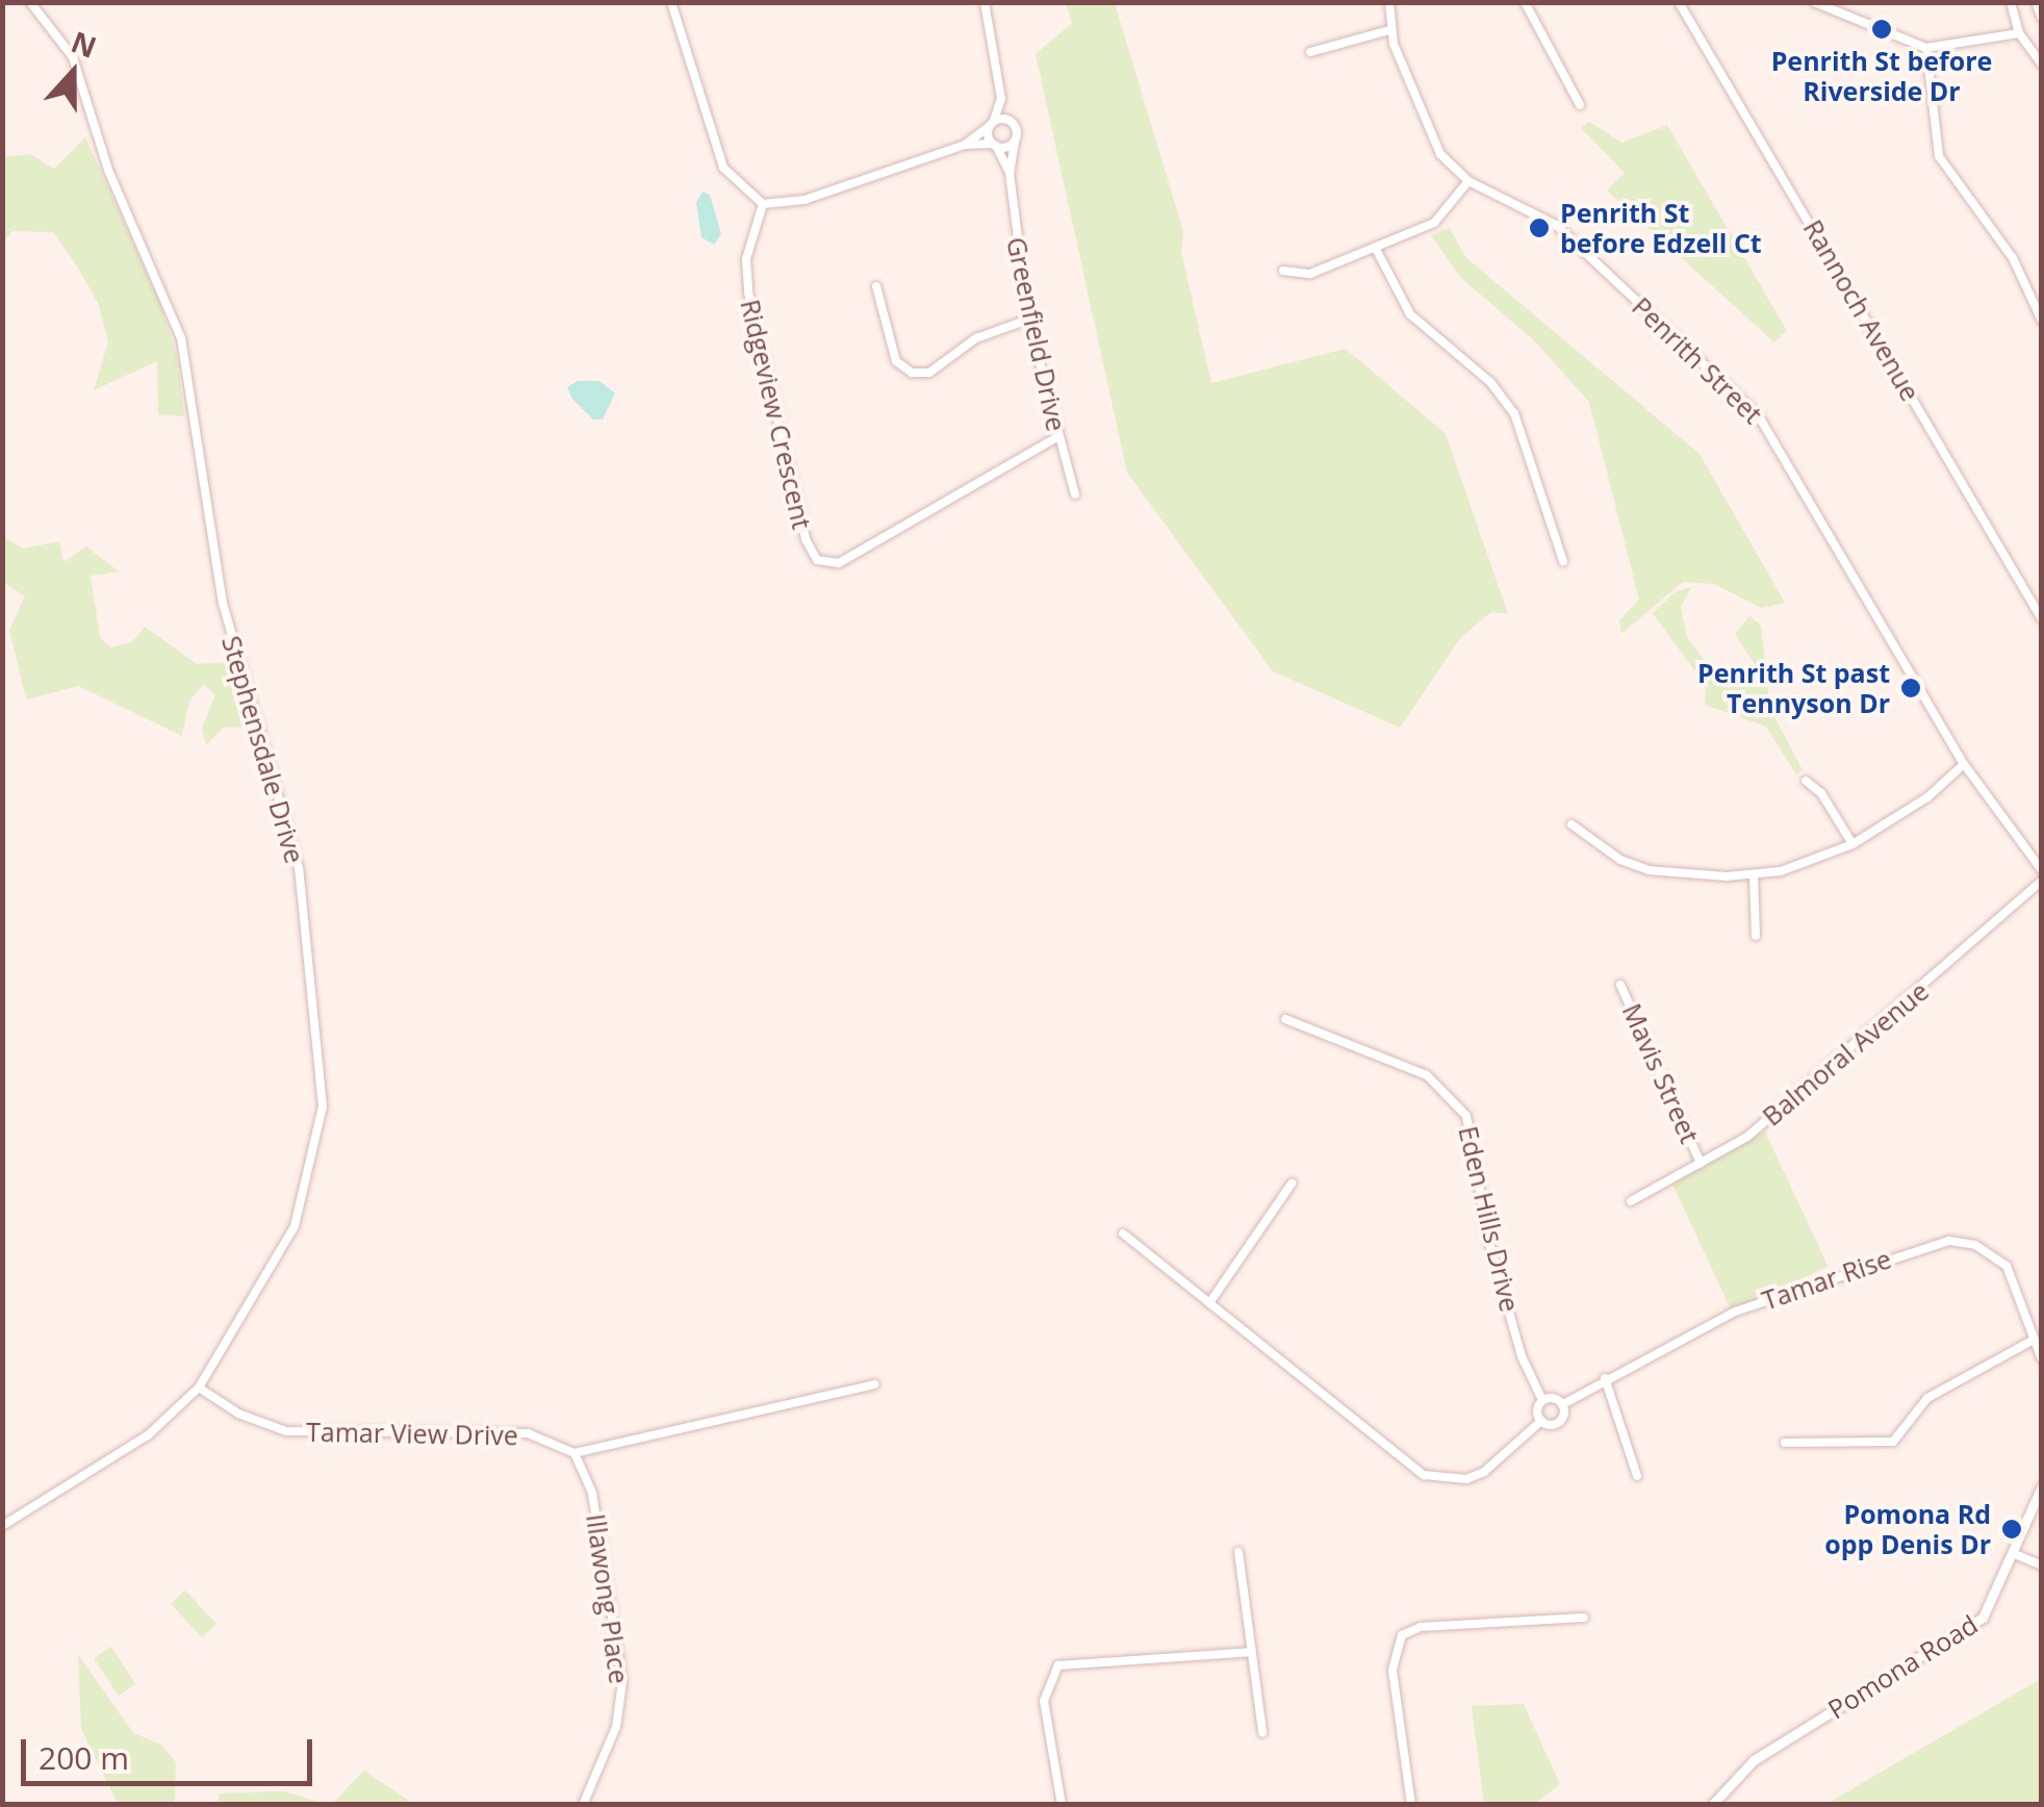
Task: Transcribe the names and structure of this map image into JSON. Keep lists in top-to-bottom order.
{
  "streets": {
    "street": [
      "Rannoch Avenue",
      "Greenfield Drive",
      "Penrith Street",
      "Ridgeview Crescent",
      "Stephensdale Drive",
      "Balmoral Avenue",
      "Mavis Street",
      "Eden Hills Drive",
      "Tamar Rise",
      "Tamar View Drive",
      "Illawong Place",
      "Pomona Road"
    ]
  },
  "crossings": [
    ["Greenfield Drive", "Ridgeview Crescent"],
    ["Stephensdale Drive", "Tamar View Drive"],
    ["Balmoral Avenue", "Mavis Street"],
    ["Tamar View Drive", "Illawong Place"]
  ],
  "places": [
    "Penrith St before Riverside Dr",
    "Penrith St before Edzell Ct",
    "Penrith St past Tennyson Dr",
    "Pomona Rd opp Denis Dr"
  ],
  "scale_bar": "200 m",
  "north": "top"
}
